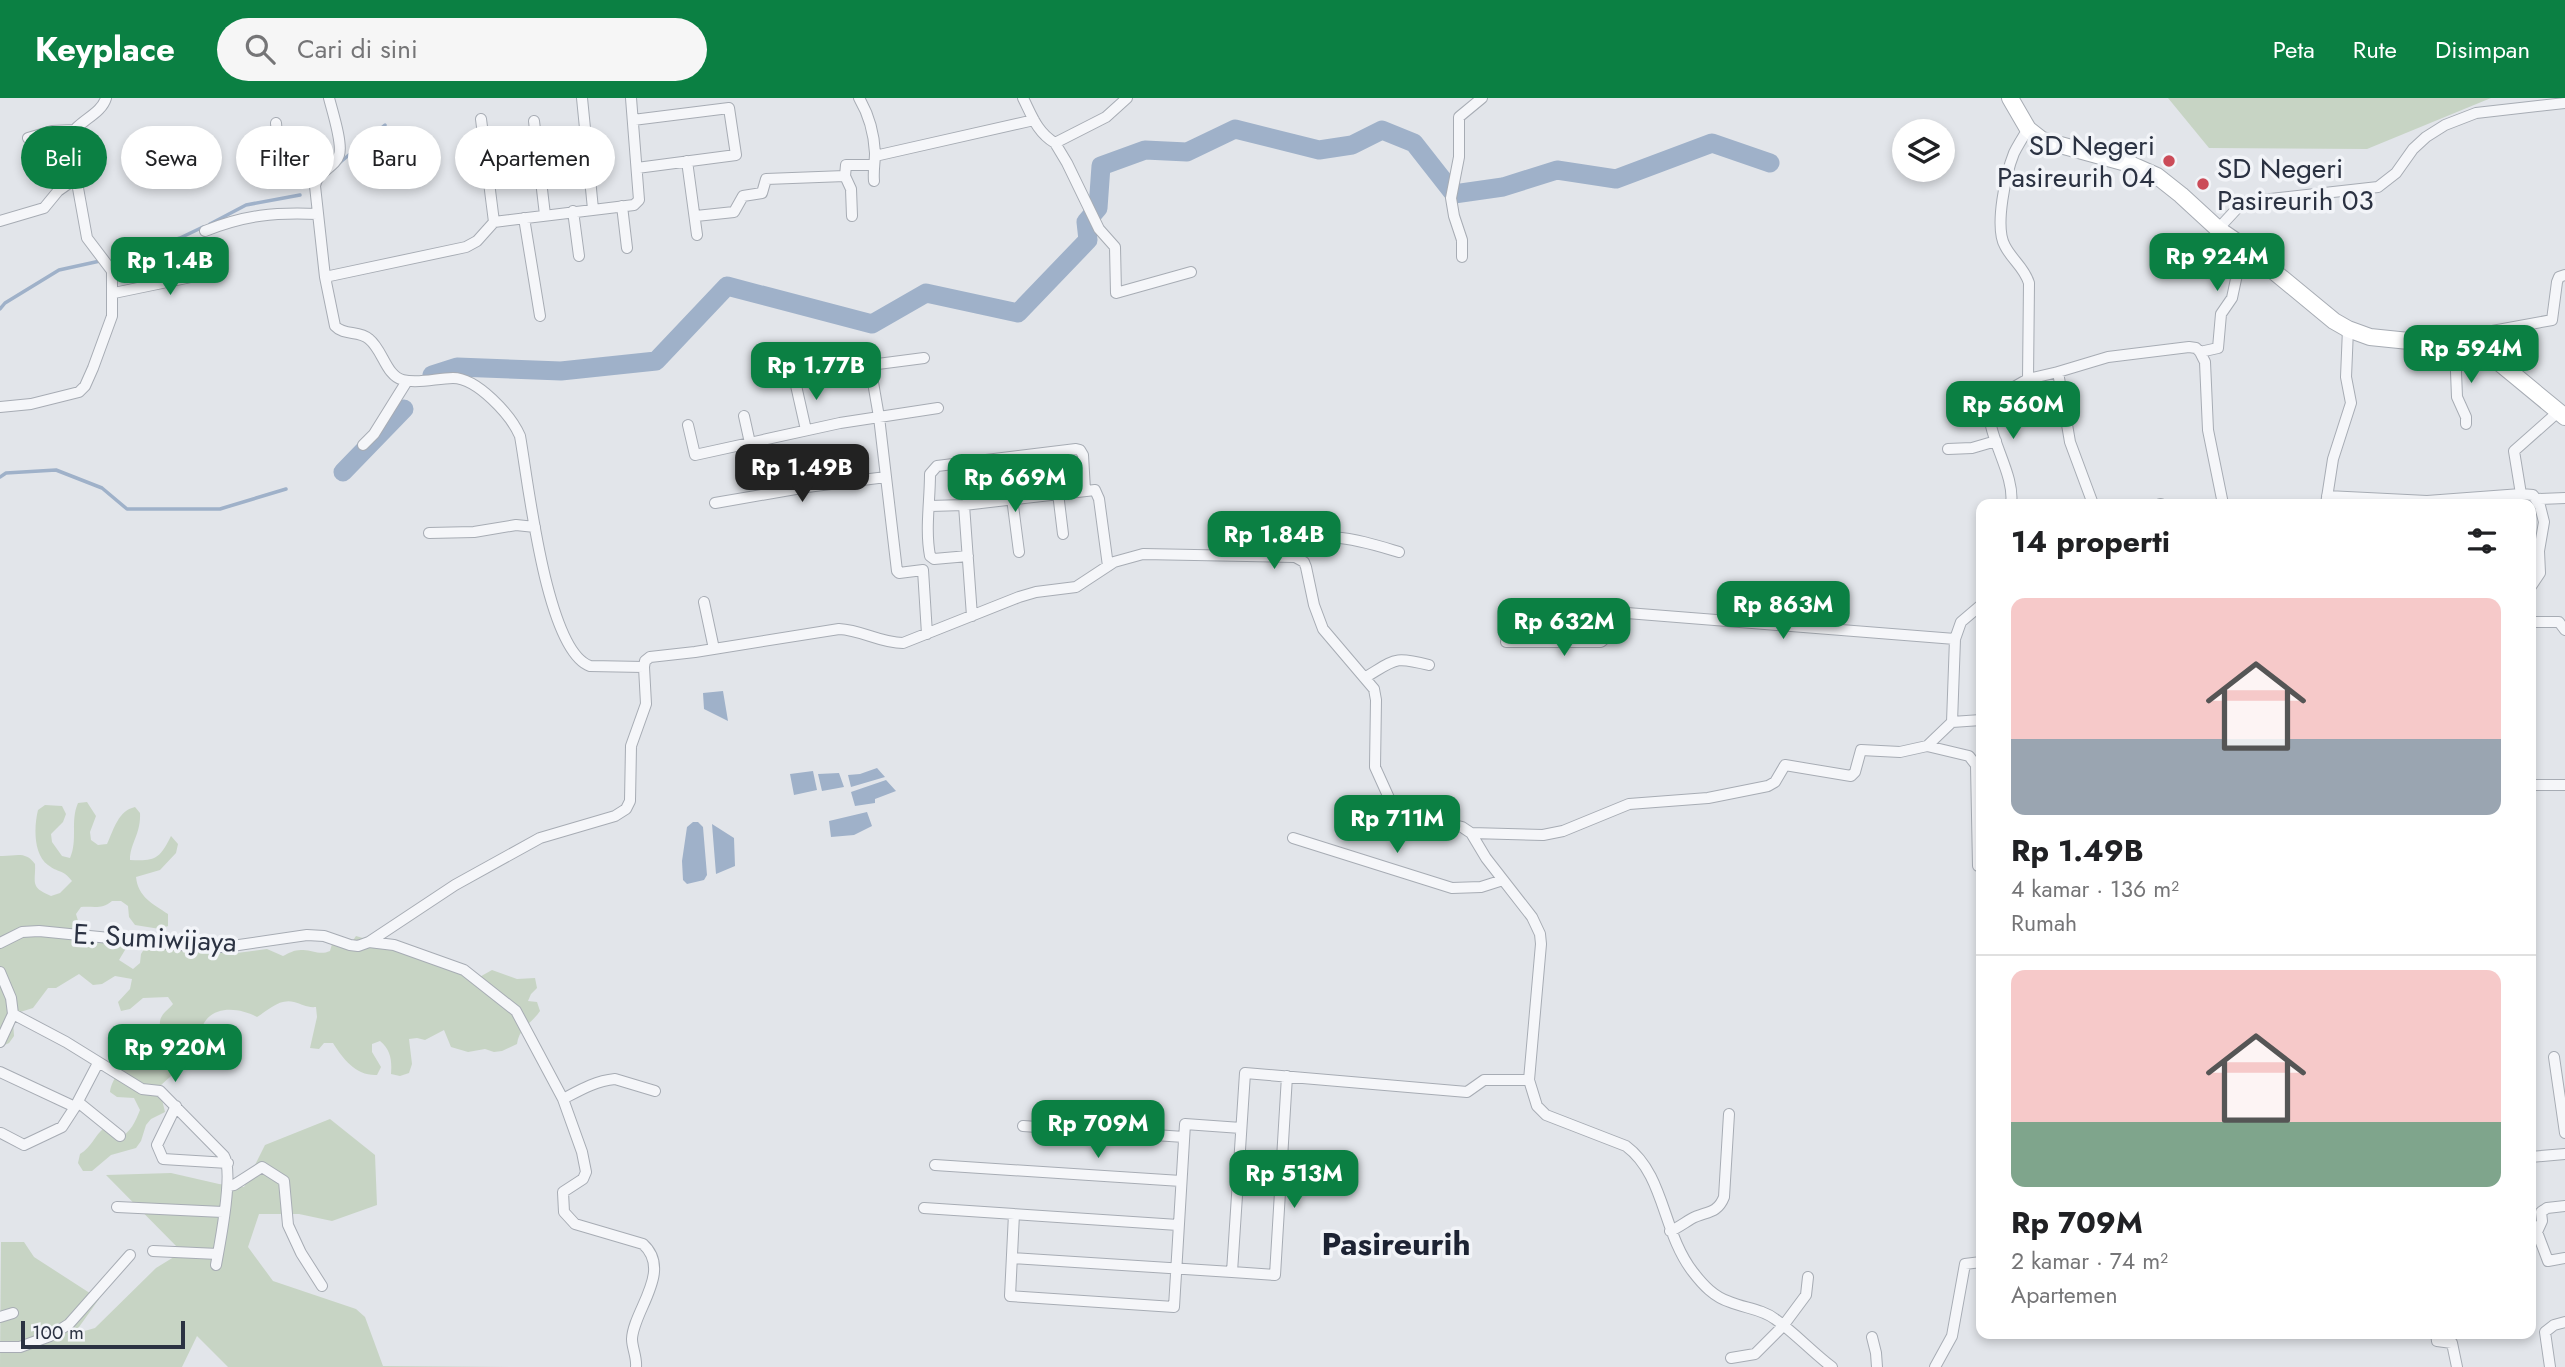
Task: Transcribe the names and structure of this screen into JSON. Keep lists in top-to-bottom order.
{
  "streets": {
    "street": ["E. Sumiwijaya"]
  },
  "districts": ["Pasireurih"],
  "places": ["SD Negeri Pasireurih 04", "SD Negeri Pasireurih 03"],
  "scale_bar": "100 m",
  "page": {
    "header": "Keyplace",
    "search": "Cari di sini",
    "nav": ["Peta", "Rute", "Disimpan"],
    "chip": [
      "Beli",
      "Sewa",
      "Filter",
      "Baru",
      "Apartemen"
    ],
    "price": [
      "Rp 924M",
      "Rp 1.4B",
      "Rp 594M",
      "Rp 1.77B",
      "Rp 560M",
      "Rp 1.49B",
      "Rp 669M",
      "Rp 1.84B",
      "Rp 863M",
      "Rp 632M",
      "Rp 711M",
      "Rp 920M",
      "Rp 709M",
      "Rp 513M"
    ],
    "heading": "14 properti",
    "list": [
      {
        "name": "Rp 1.49B",
        "note": "4 kamar · 136 m² · Rumah"
      },
      {
        "name": "Rp 709M",
        "note": "2 kamar · 74 m² · Apartemen"
      }
    ],
    "scale": "100 m"
  }
}
